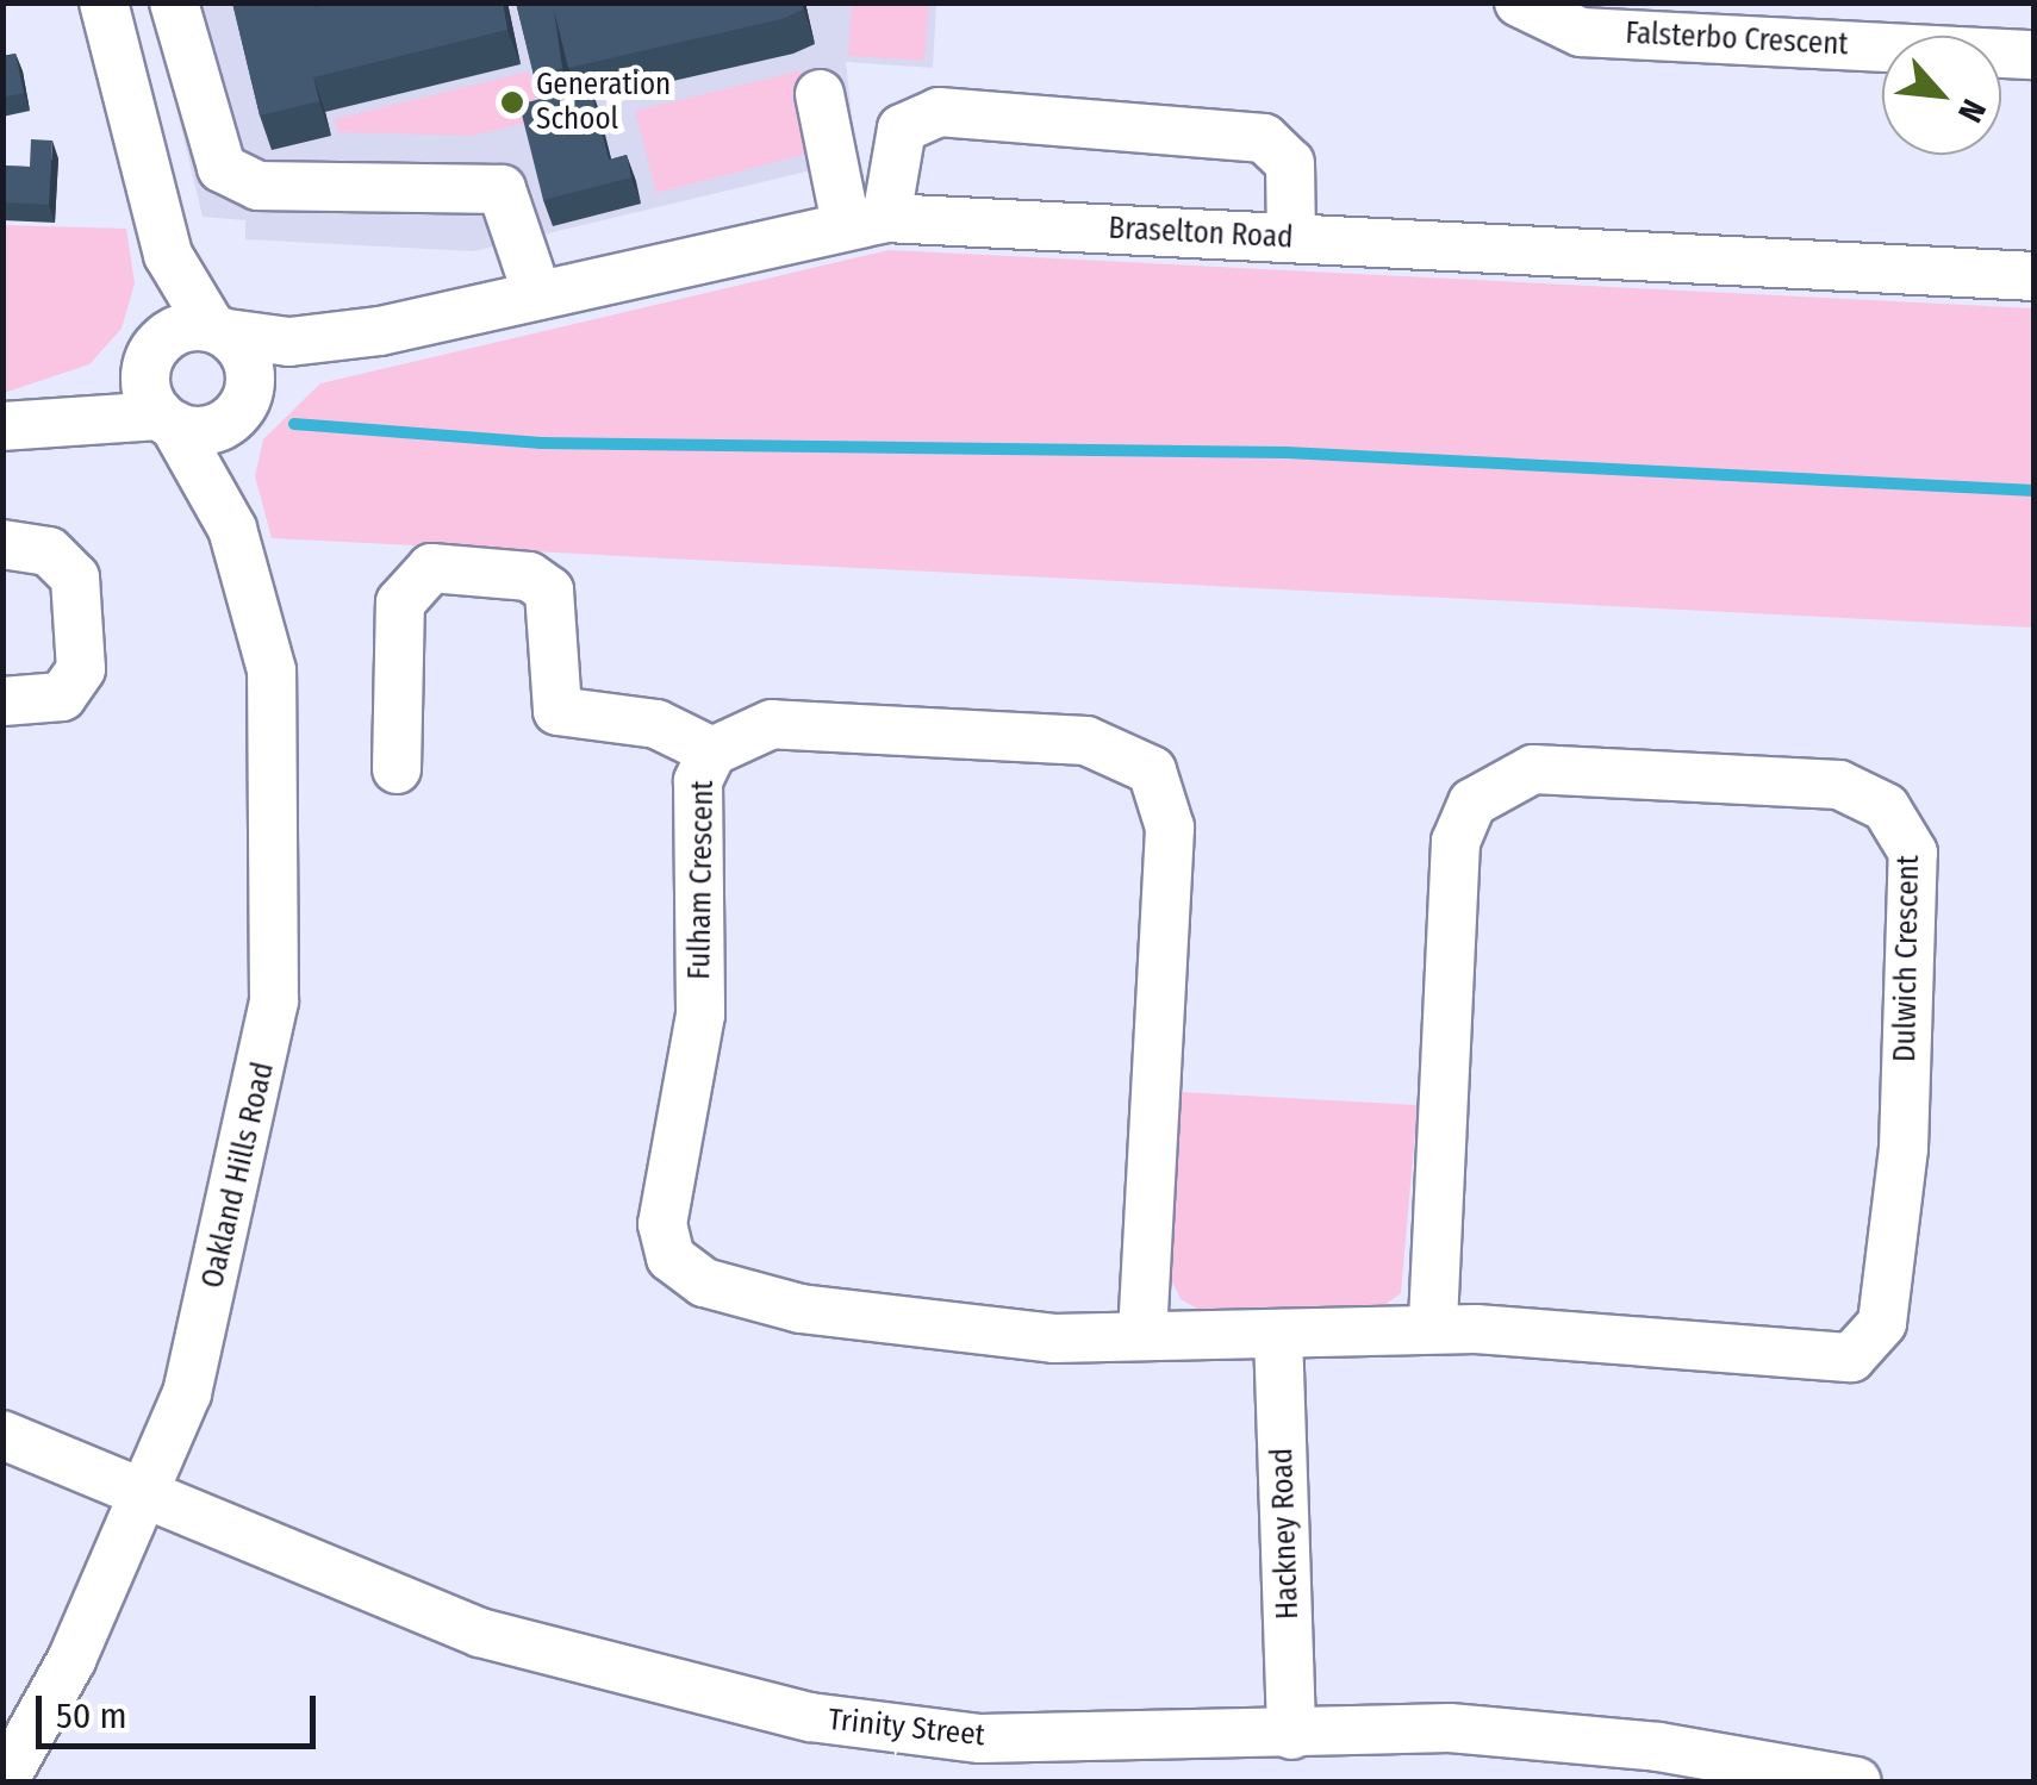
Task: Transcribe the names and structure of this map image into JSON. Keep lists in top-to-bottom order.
{
  "streets": {
    "street": [
      "Falsterbo Crescent",
      "Braselton Road",
      "Fulham Crescent",
      "Dulwich Crescent",
      "Oakland Hills Road",
      "Hackney Road",
      "Trinity Street"
    ]
  },
  "crossings": [
    ["Braselton Road", "Oakland Hills Road"],
    ["Fulham Crescent", "Dulwich Crescent"],
    ["Fulham Crescent", "Hackney Road"],
    ["Dulwich Crescent", "Hackney Road"],
    ["Oakland Hills Road", "Trinity Street"],
    ["Hackney Road", "Trinity Street"]
  ],
  "places": ["Generation School"],
  "scale_bar": "50 m",
  "north": "bottom right"
}
